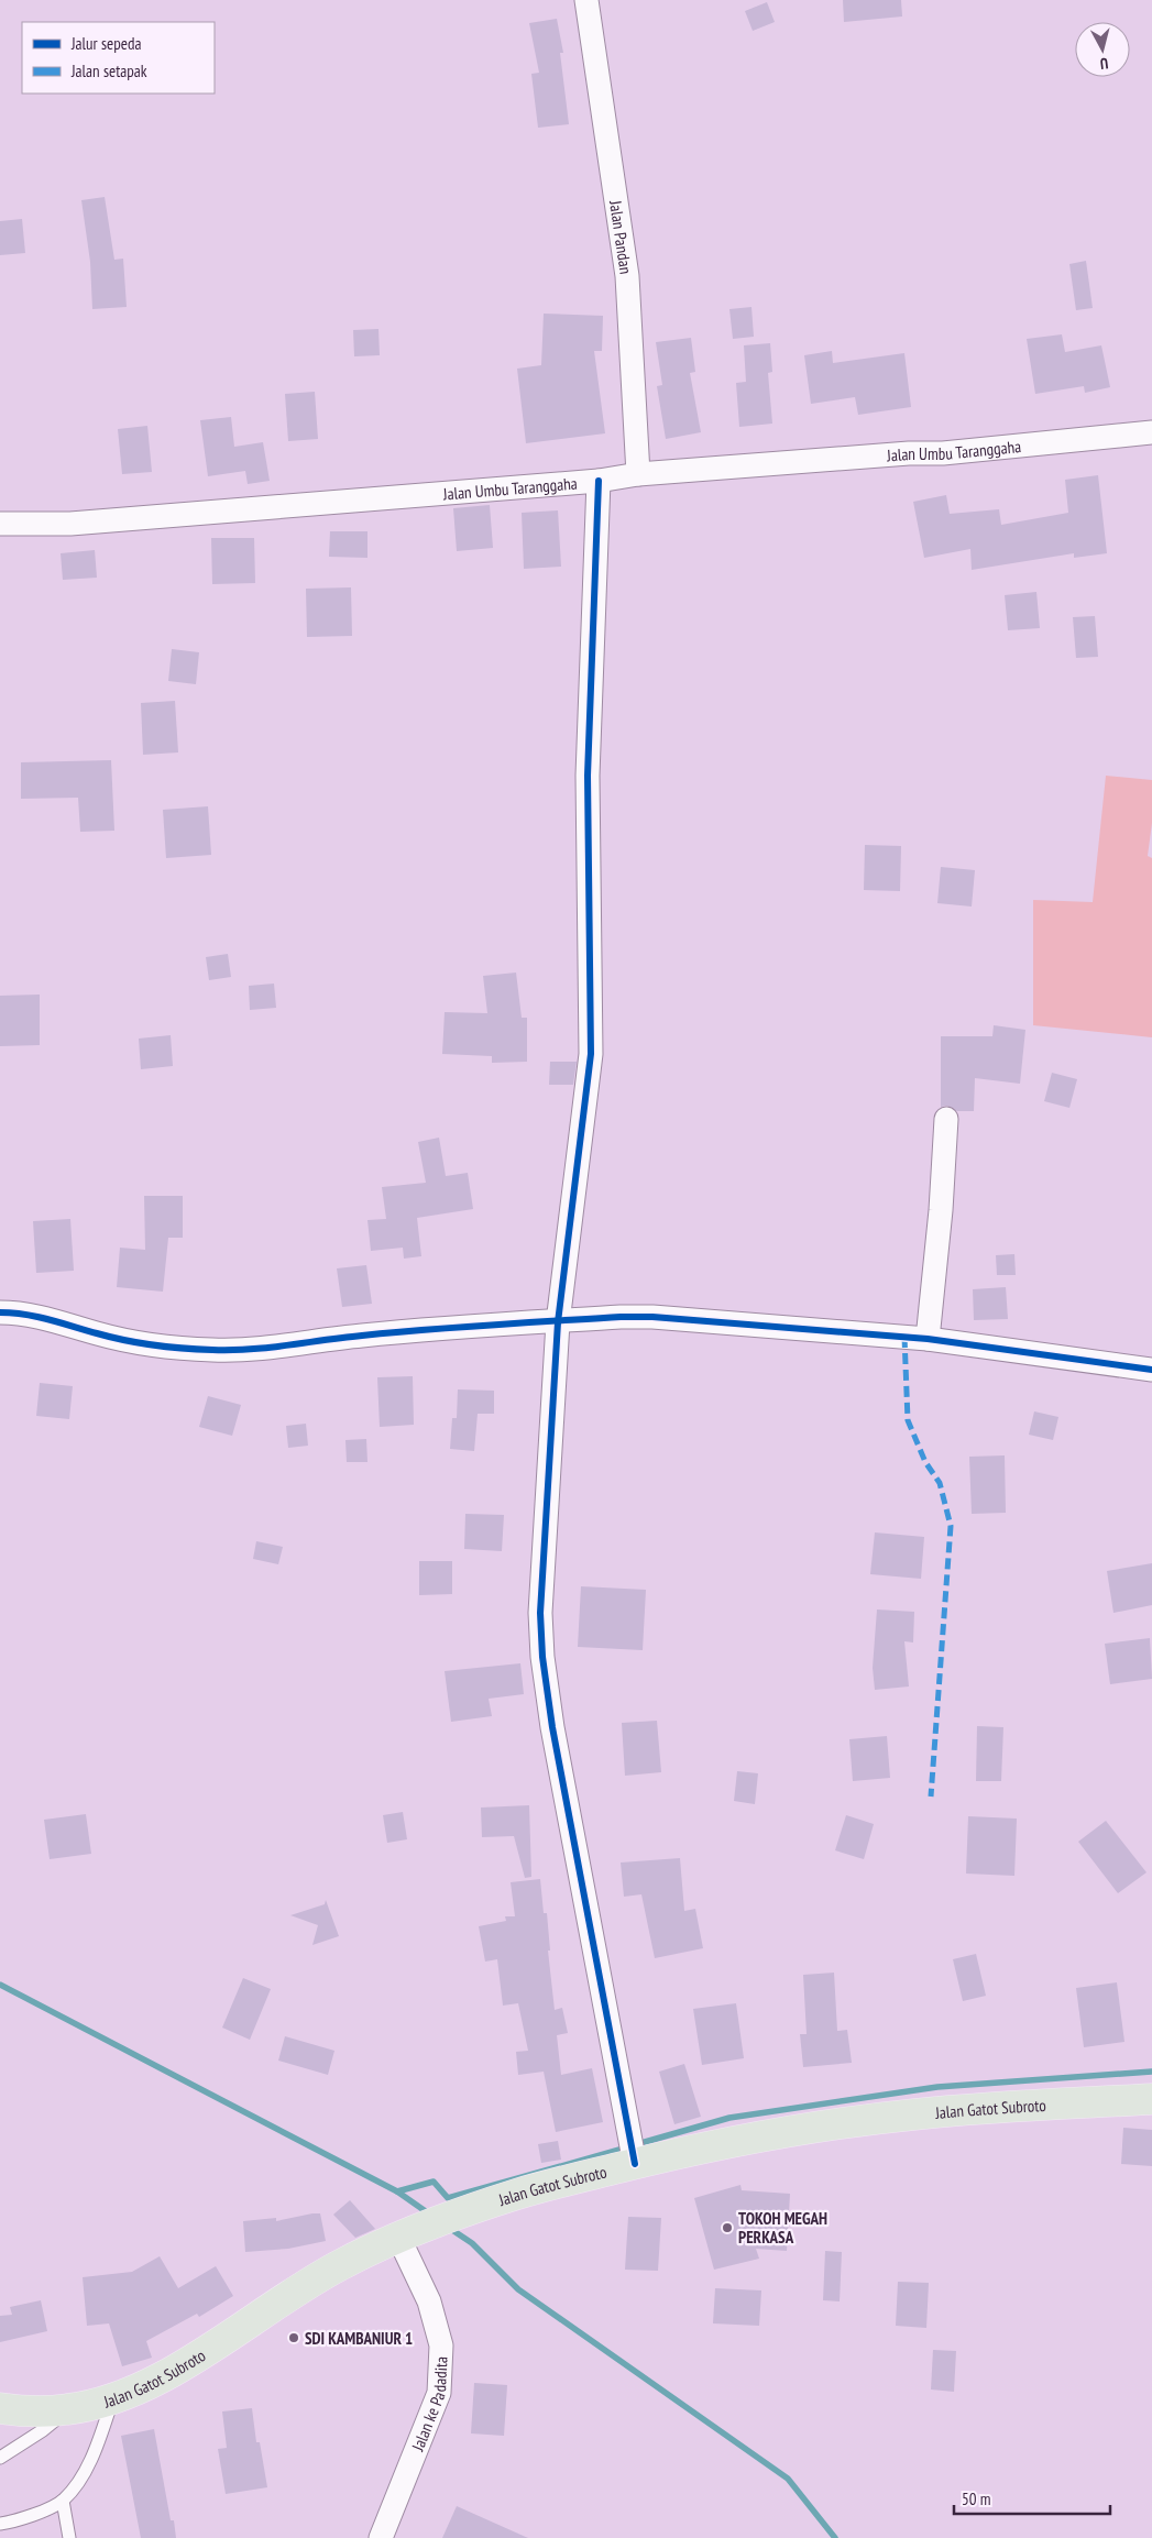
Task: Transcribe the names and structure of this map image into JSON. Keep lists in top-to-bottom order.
{
  "streets": {
    "highway": ["Jalan Gatot Subroto"],
    "street": ["Jalan Pandan", "Jalan Umbu Taranggaha", "Jalan ke Padadita"]
  },
  "crossings": [
    ["Jalan Pandan", "Jalan Umbu Taranggaha"],
    ["Jalan Gatot Subroto", "Jalan ke Padadita"]
  ],
  "places": ["TOKOH MEGAH PERKASA", "SDI KAMBANIUR 1"],
  "legend": ["Jalur sepeda", "Jalan setapak"],
  "scale_bar": "50 m",
  "north": "bottom"
}
